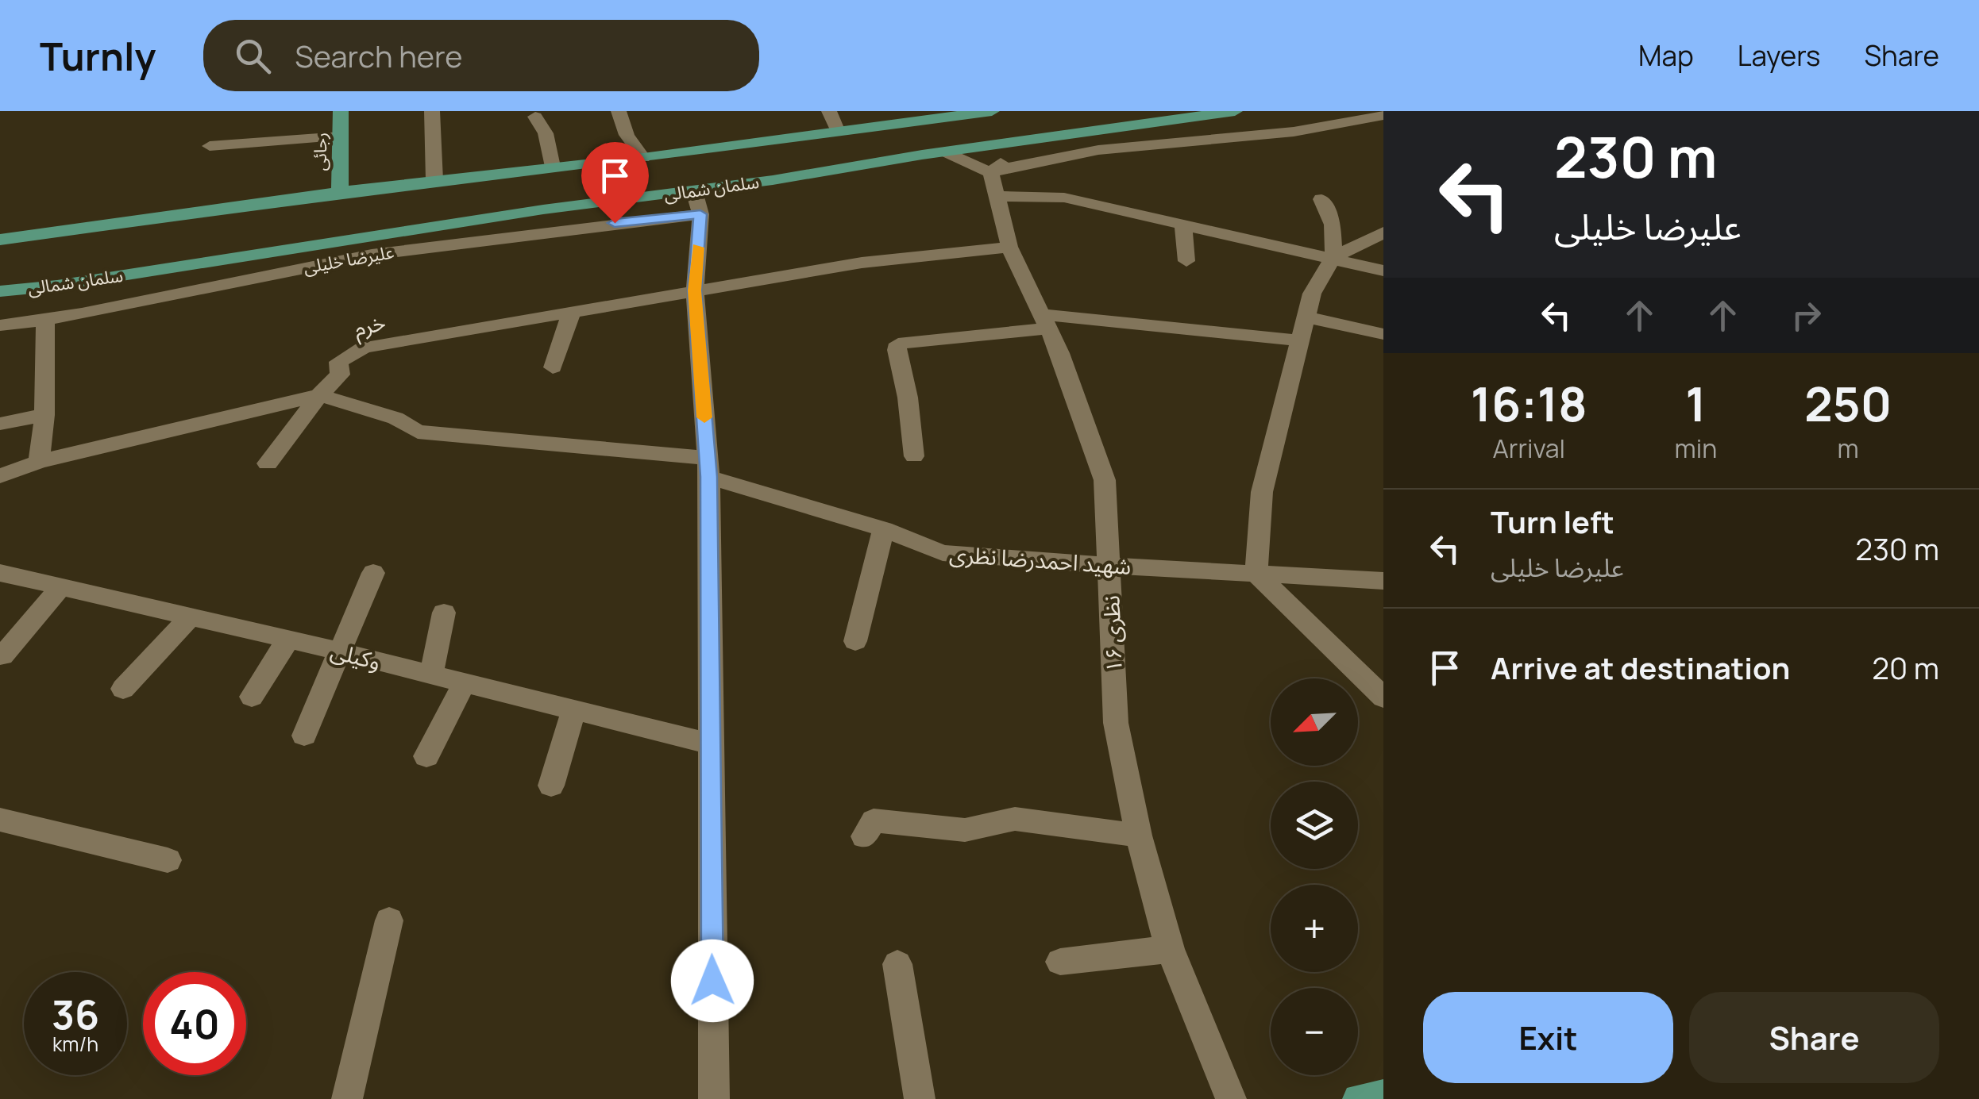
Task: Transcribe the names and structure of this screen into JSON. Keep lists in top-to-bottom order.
{
  "streets": {
    "main road": ["رجائی", "سلمان شمالی"],
    "street": [
      "علیرضا خلیلی",
      "خرم",
      "شهید احمدرضا نظری",
      "نظری ۱۶",
      "وکیلی"
    ]
  },
  "crossings": [
    ["رجائی", "سلمان شمالی"],
    ["سلمان شمالی", "علیرضا خلیلی"],
    ["خرم", "شهید احمدرضا نظری"],
    ["خرم", "نظری ۱۶"],
    ["شهید احمدرضا نظری", "نظری ۱۶"]
  ],
  "north": "bottom left",
  "page": {
    "header": "Turnly",
    "search": "Search here",
    "nav": ["Map", "Layers", "Share"],
    "turn": ["230 m", "علیرضا خلیلی"],
    "eta": [
      "16:18",
      "Arrival",
      "1",
      "min",
      "250",
      "m"
    ],
    "list": [
      {
        "name": "Turn left",
        "note": "علیرضا خلیلی",
        "value": "230 m"
      },
      {
        "name": "Arrive at destination",
        "value": "20 m"
      }
    ],
    "map_buttons": ["+", "−"],
    "speed": "36 km/h",
    "limit": "40",
    "buttons": ["Exit", "Share"]
  }
}
